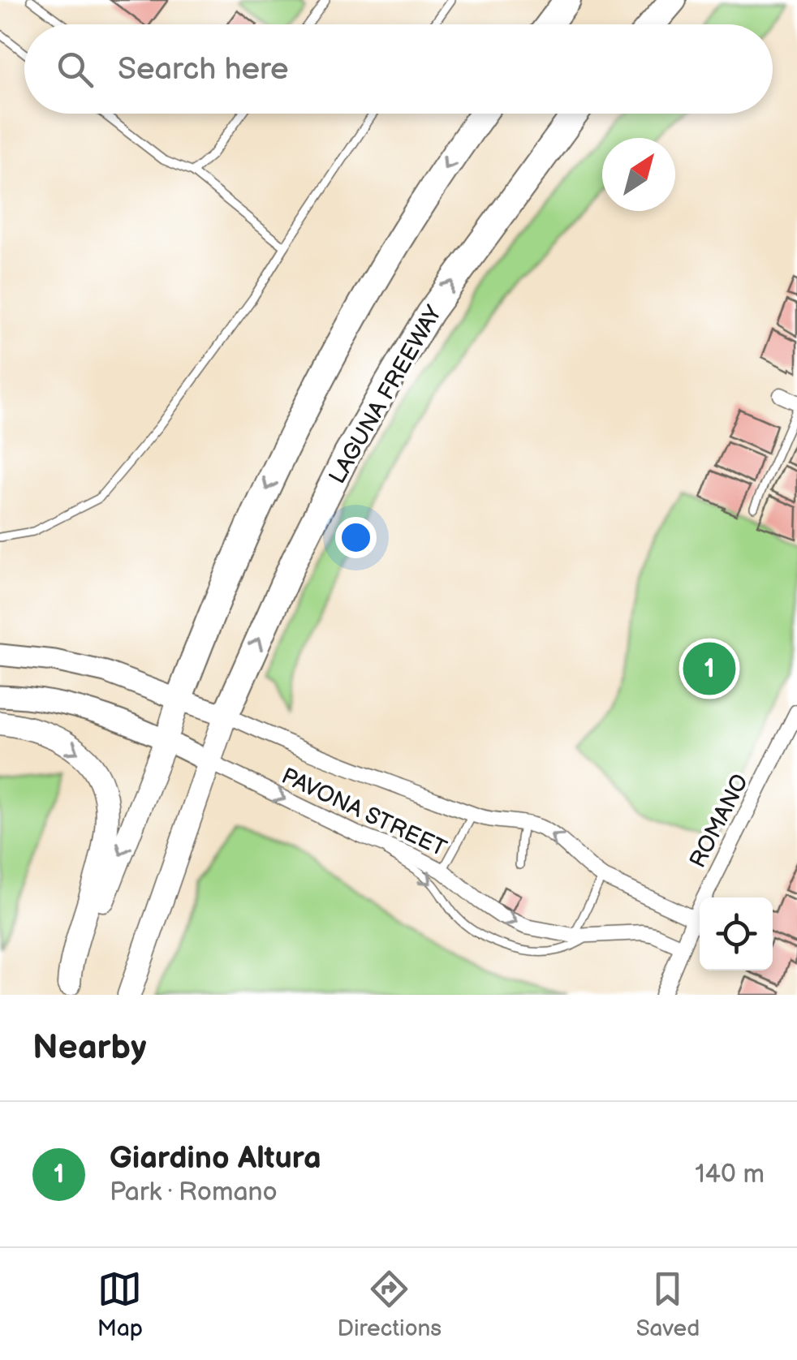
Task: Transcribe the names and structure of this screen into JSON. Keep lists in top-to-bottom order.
{
  "streets": {
    "highway": ["LAGUNA FREEWAY"],
    "street": ["PAVONA STREET", "ROMANO"]
  },
  "crossings": [
    ["LAGUNA FREEWAY", "PAVONA STREET"],
    ["PAVONA STREET", "ROMANO"]
  ],
  "north": "top right",
  "page": {
    "search": "Search here",
    "pins": "1",
    "heading": "Nearby",
    "list": [
      {
        "mark": "1",
        "name": "Giardino Altura",
        "note": "Park · Romano",
        "value": "140 m"
      }
    ],
    "nav": ["Map", "Directions", "Saved"]
  }
}
